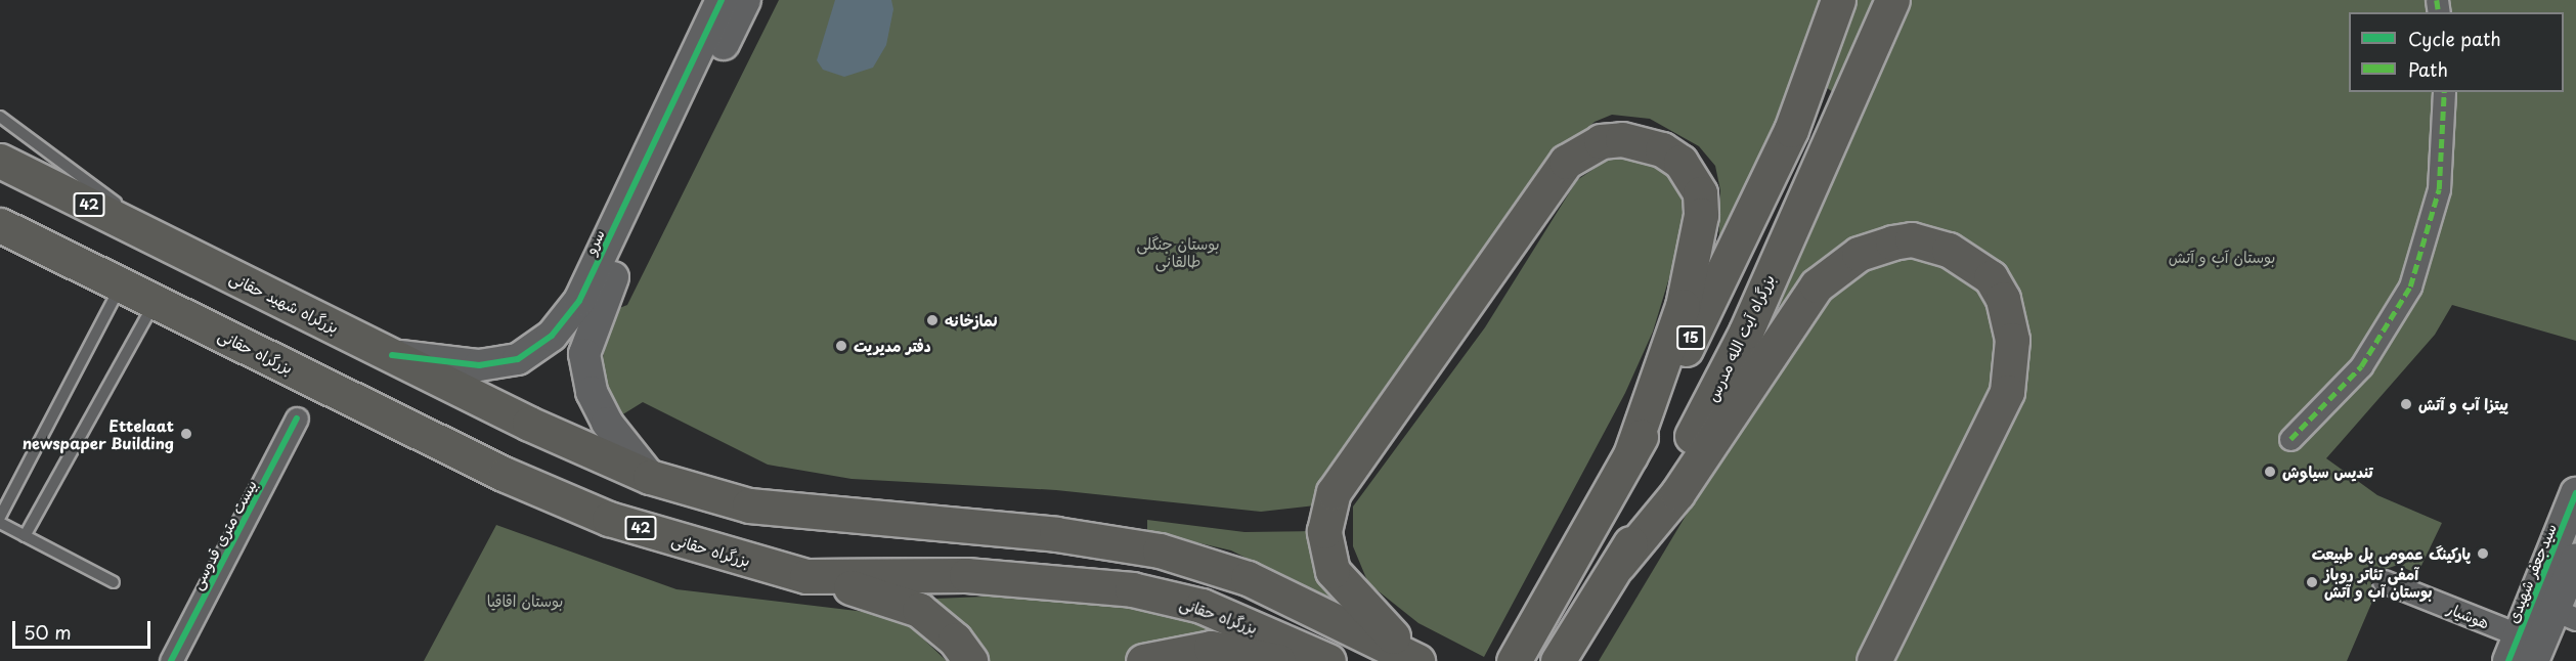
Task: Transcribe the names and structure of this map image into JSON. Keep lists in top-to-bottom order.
{
  "streets": {
    "highway": [
      "42",
      "بزرگراه شهید حقانی",
      "15",
      "بزرگراه آیت الله مدرس",
      "بزرگراه حقانی"
    ],
    "street": [
      "سرو",
      "بیست متری قدوسی",
      "سیدجعفر شهیدی",
      "هوشیار"
    ]
  },
  "crossings": [
    ["42", "سرو"],
    ["42", "بزرگراه شهید حقانی"],
    ["سرو", "بزرگراه شهید حقانی"],
    ["سیدجعفر شهیدی", "هوشیار"]
  ],
  "parks": ["بوستان جنگلی طالقانی", "بوستان آب و آتش", "بوستان اقاقیا"],
  "places": [
    "نمازخانه",
    "دفتر مدیریت",
    "پیتزا آب و آتش",
    "Ettelaat newspaper Building",
    "تندیس سیاوش",
    "پارکینگ عمومی پل طبیعت",
    "آمفی تئاتر روباز بوستان آب و آتش"
  ],
  "legend": ["Cycle path", "Path"],
  "scale_bar": "50 m"
}
